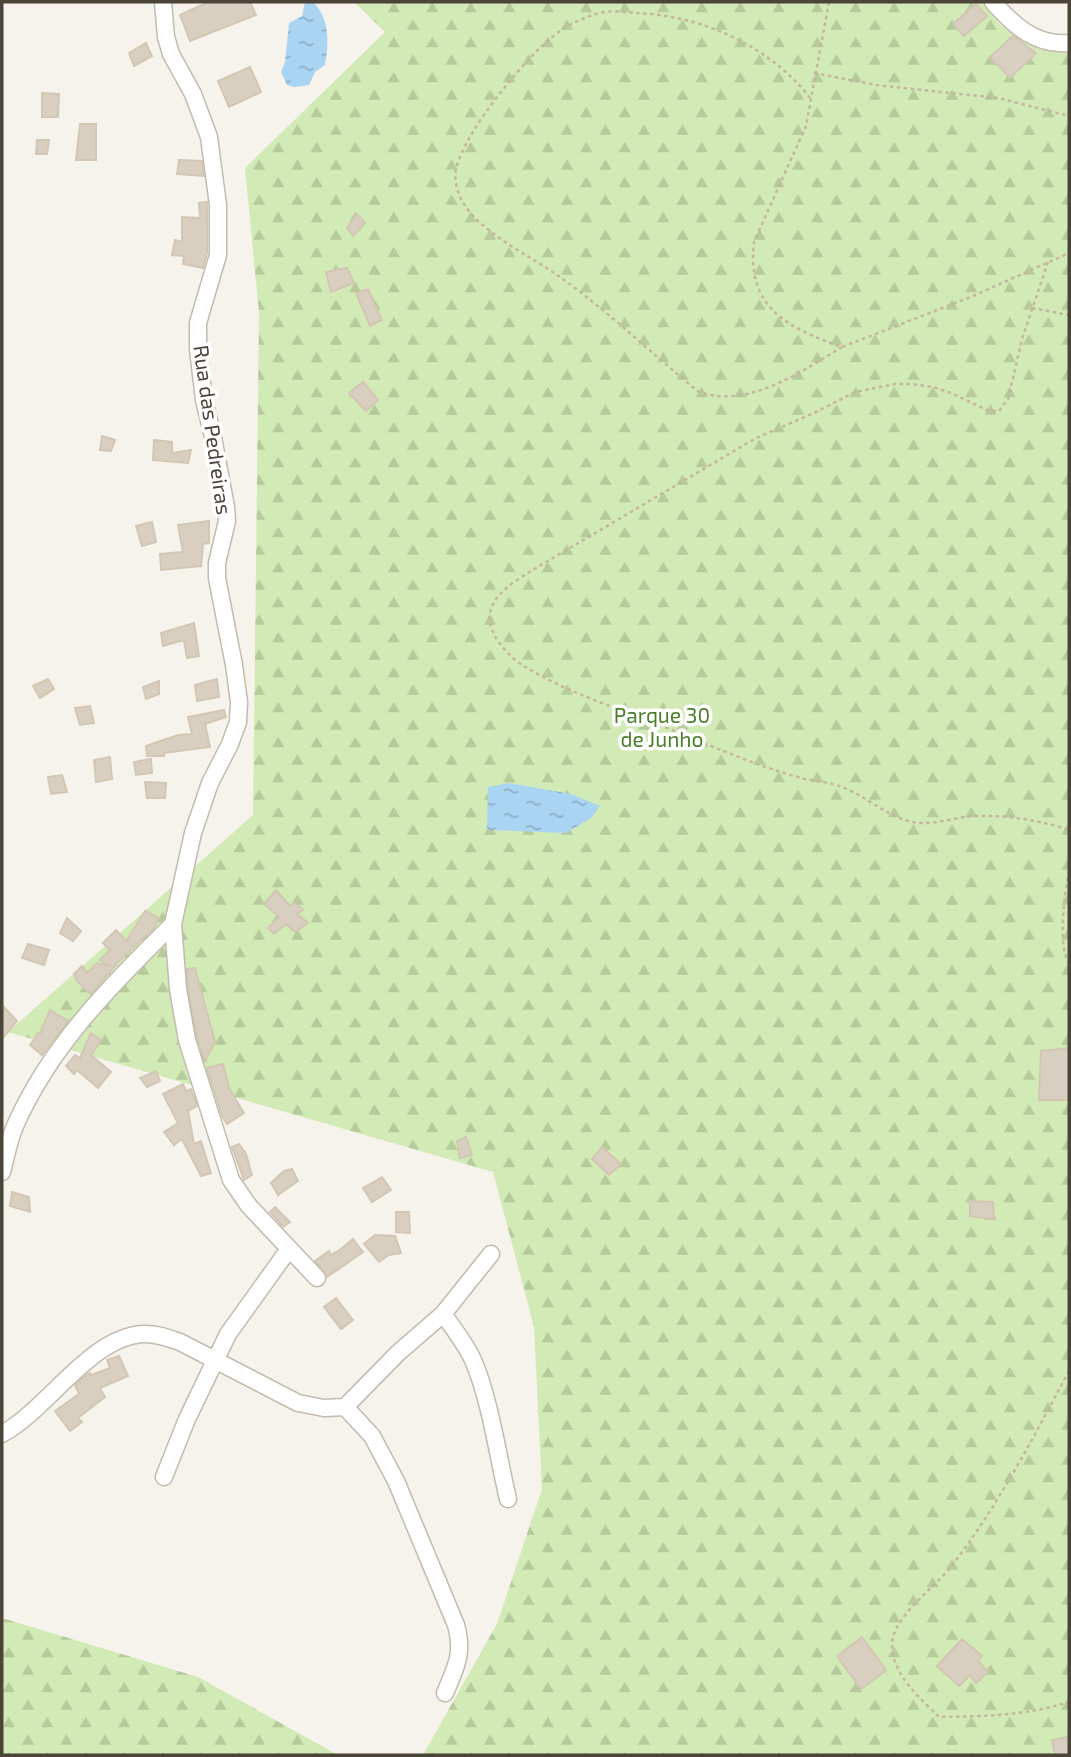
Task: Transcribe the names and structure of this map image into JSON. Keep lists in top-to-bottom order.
{
  "streets": {
    "street": ["Rua das Pedreiras"]
  },
  "parks": ["Parque 30 de Junho"]
}
